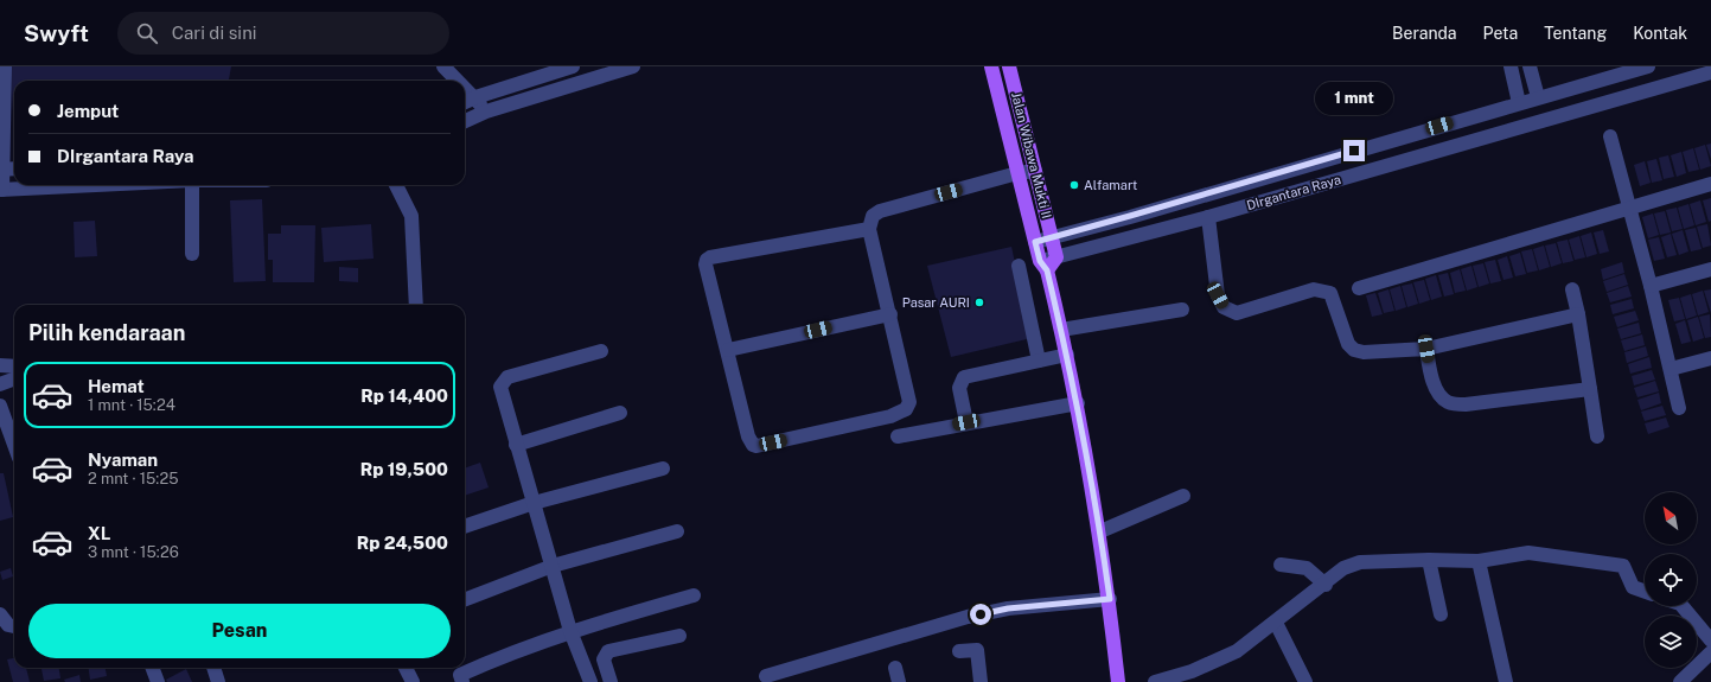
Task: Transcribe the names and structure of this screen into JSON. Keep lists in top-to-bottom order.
{
  "streets": {
    "main road": ["Jalan Wibawa Mukti II"],
    "street": ["DIrgantara Raya"]
  },
  "crossings": [
    ["Jalan Wibawa Mukti II", "DIrgantara Raya"]
  ],
  "places": ["Alfamart", "Pasar AURI"],
  "north": "top left",
  "page": {
    "header": "Swyft",
    "search": "Cari di sini",
    "nav": [
      "Beranda",
      "Peta",
      "Tentang",
      "Kontak"
    ],
    "banner": ["Jemput", "DIrgantara Raya"],
    "bubble": "1 mnt",
    "heading": "Pilih kendaraan",
    "list": [
      {
        "name": "Hemat",
        "note": "1 mnt · 15:24",
        "value": "Rp 14,400"
      },
      {
        "name": "Nyaman",
        "note": "2 mnt · 15:25",
        "value": "Rp 19,500"
      },
      {
        "name": "XL",
        "note": "3 mnt · 15:26",
        "value": "Rp 24,500"
      }
    ],
    "buttons": "Pesan"
  }
}
